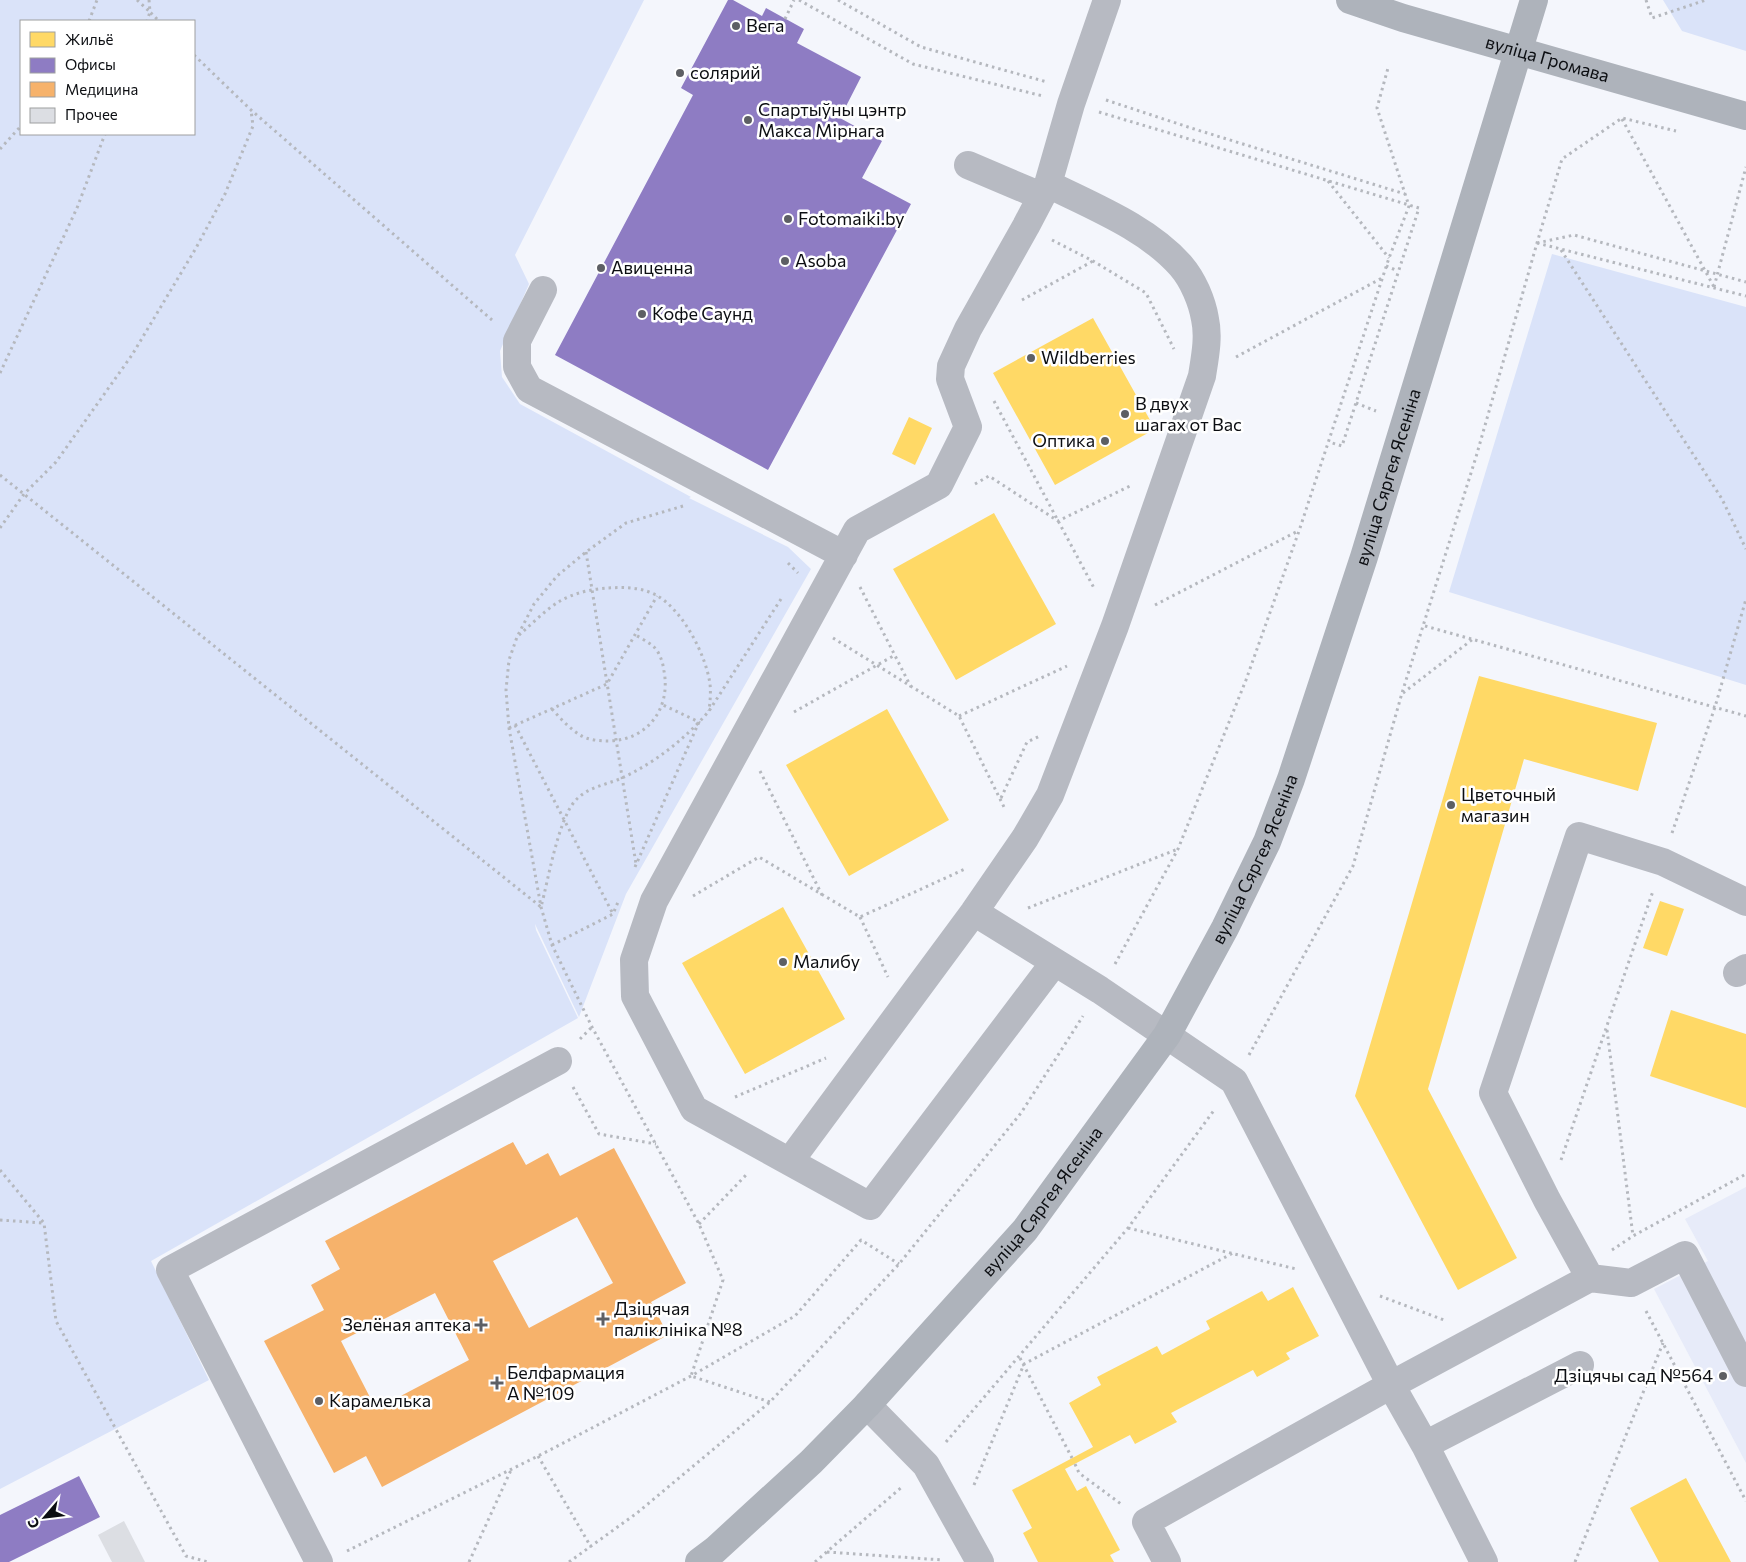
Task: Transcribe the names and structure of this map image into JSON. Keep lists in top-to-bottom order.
{
  "streets": {
    "main road": ["вуліца Громава", "вуліца Сяргея Ясеніна"]
  },
  "crossings": [
    ["вуліца Громава", "вуліца Сяргея Ясеніна"]
  ],
  "places": {
    "other": [
      "Вега",
      "солярий",
      "Спартыўны цэнтр Макса Мірнага",
      "Fotomaiki.by",
      "Asoba",
      "Авиценна",
      "Кофе Саунд",
      "Wildberries",
      "В двух шагах от Вас",
      "Оптика",
      "Цветочный магазин",
      "Малибу",
      "Дзіцячы сад №564",
      "Карамелька"
    ],
    "health": ["Дзіцячая паліклініка №8", "Зелёная аптека", "Белфармация А №109"]
  },
  "legend": [
    "Жильё",
    "Офисы",
    "Медицина",
    "Прочее"
  ],
  "north": "bottom left"
}
